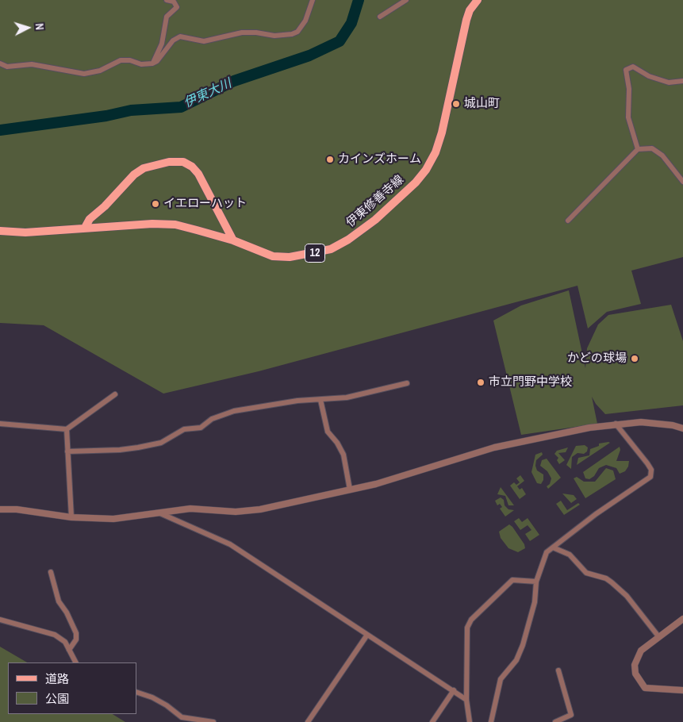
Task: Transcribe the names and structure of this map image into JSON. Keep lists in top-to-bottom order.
{
  "streets": {
    "main road": ["伊東修善寺線", "12"]
  },
  "water": ["伊東大川"],
  "places": [
    "城山町",
    "カインズホーム",
    "イエローハット",
    "かどの球場",
    "市立門野中学校"
  ],
  "legend": ["道路", "公園"],
  "north": "right"
}
